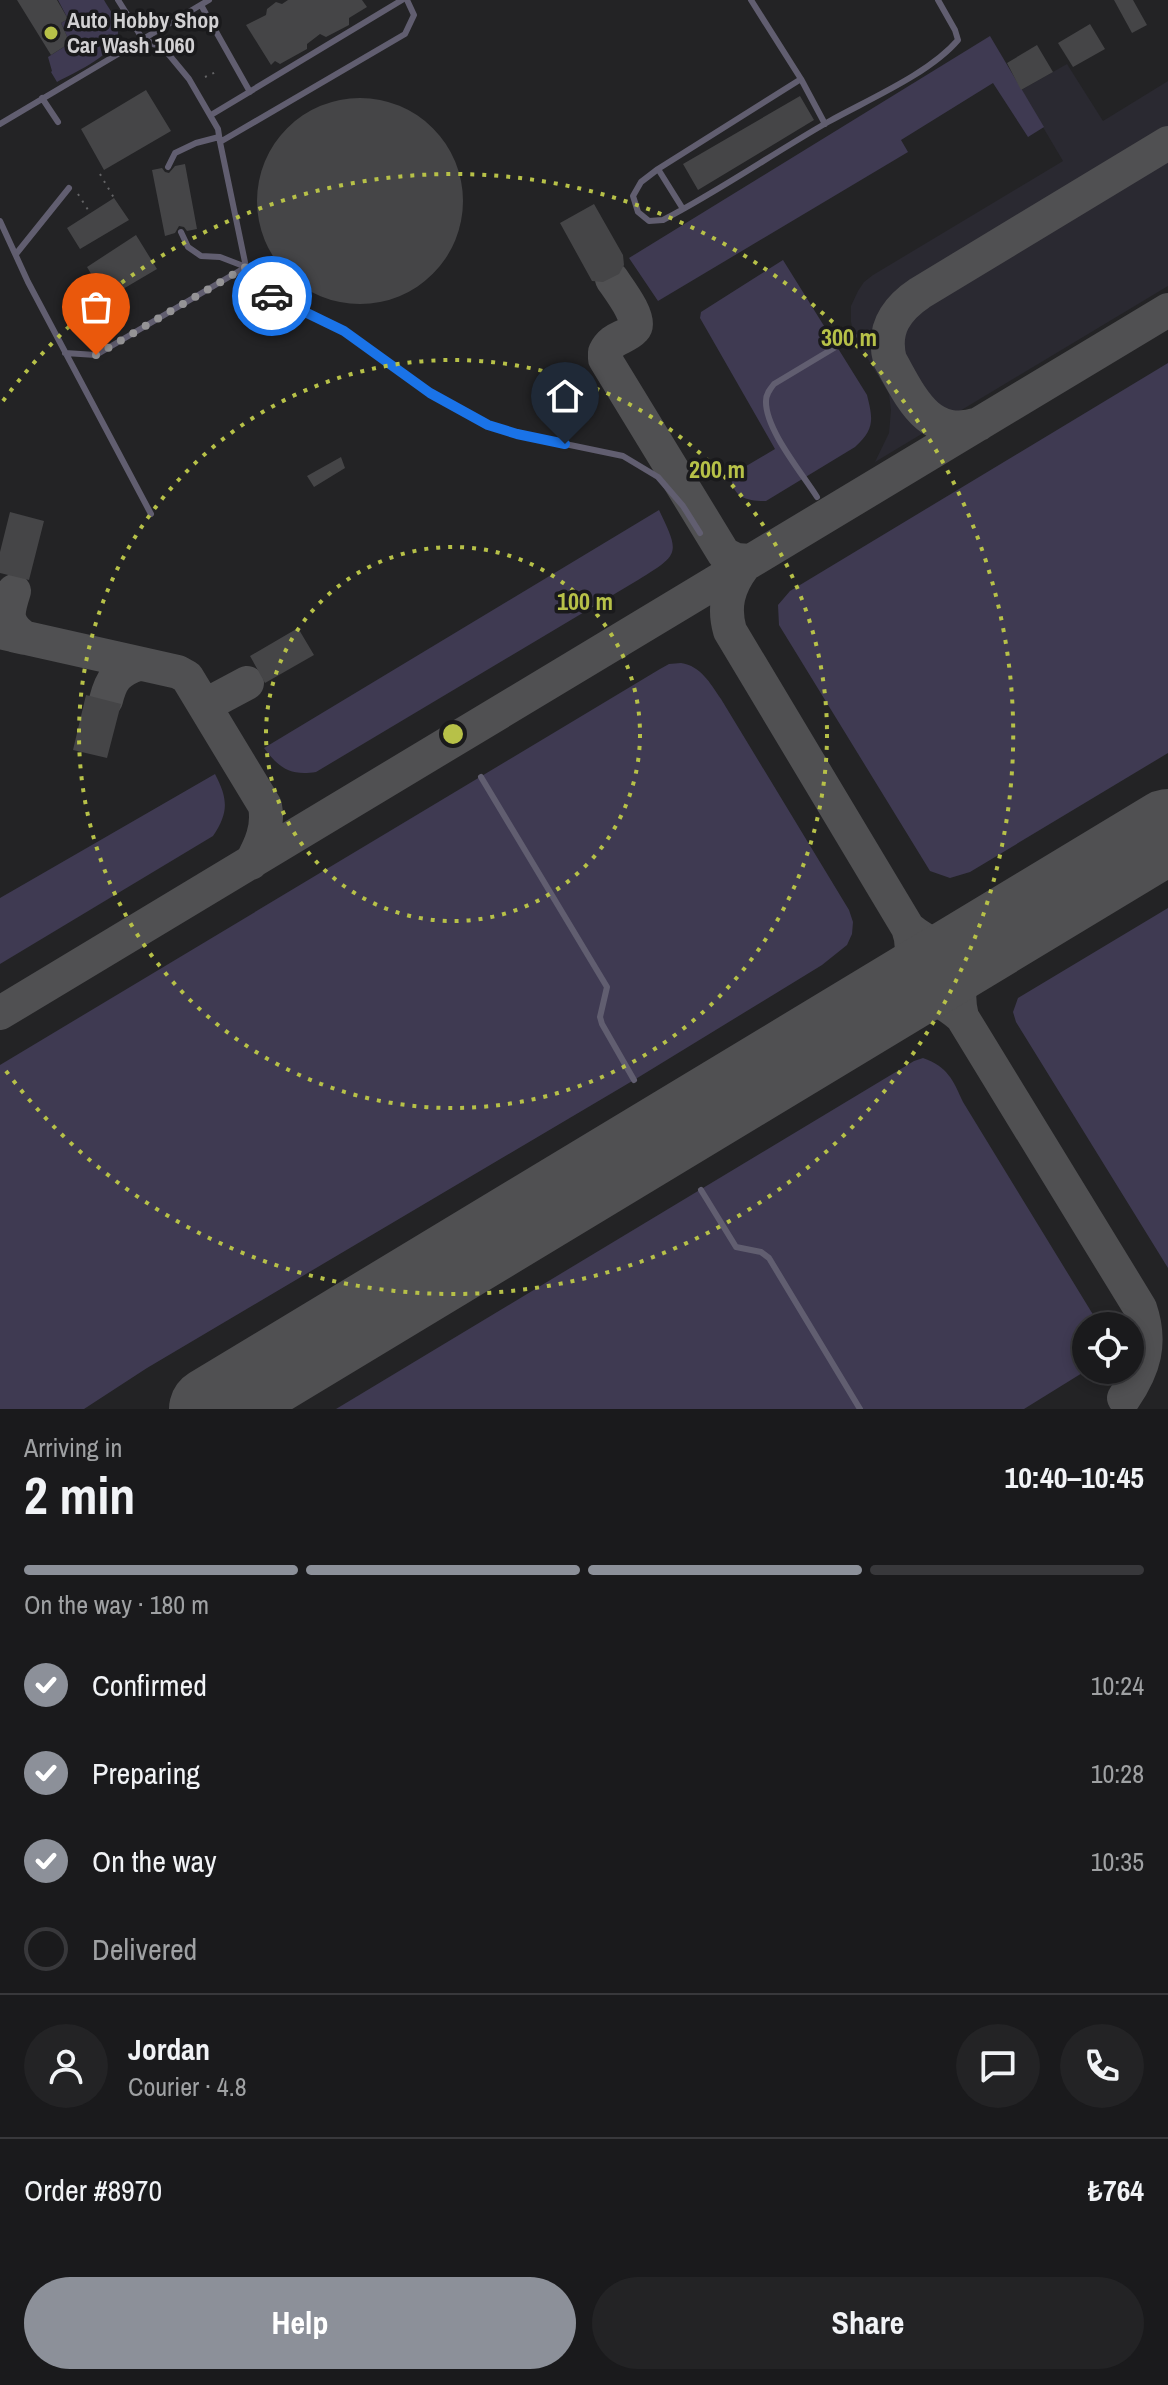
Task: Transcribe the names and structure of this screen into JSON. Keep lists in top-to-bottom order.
{
  "places": ["Auto Hobby Shop Car Wash 1060"],
  "page": {
    "heading": ["2 min", "Arriving in", "10:40–10:45"],
    "panel": [
      "Jordan",
      "Courier · 4.8",
      "Order #8970",
      "₺764"
    ],
    "bar": "On the way · 180 m",
    "list": [
      ["Confirmed", "10:24"],
      ["Preparing", "10:28"],
      ["On the way", "10:35"],
      "Delivered"
    ],
    "buttons": ["Help", "Share"]
  },
  "rings": ["300 m", "200 m", "100 m"]
}
